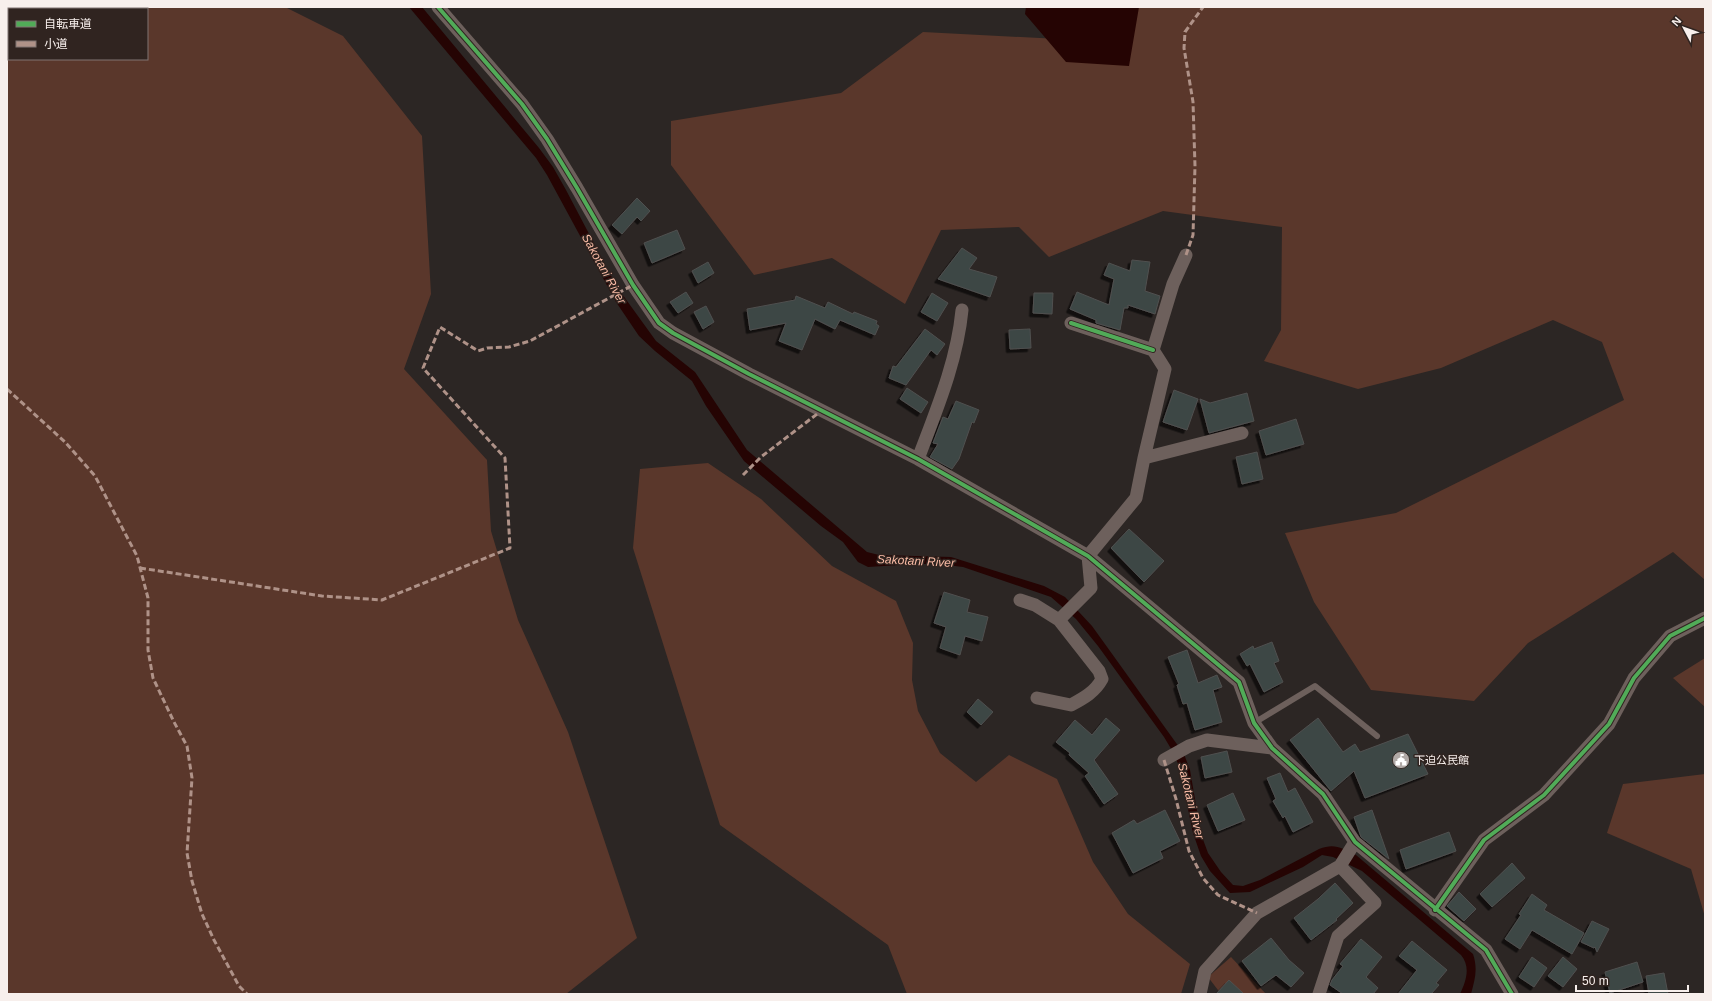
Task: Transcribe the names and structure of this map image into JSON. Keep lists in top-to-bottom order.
{
  "water": ["Sakotani River"],
  "places": {
    "public building": ["下迫公民館"]
  },
  "legend": ["自転車道", "小道"],
  "scale_bar": "50 m",
  "north": "top left"
}
